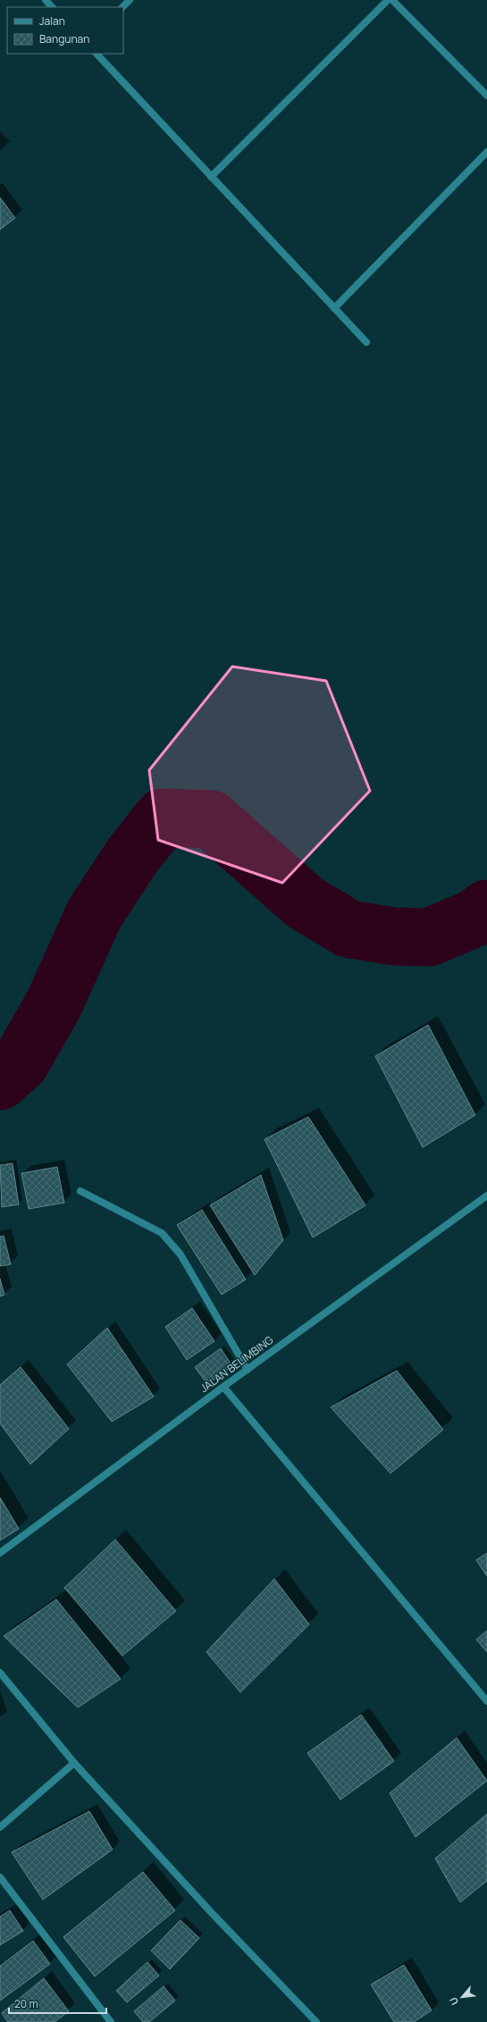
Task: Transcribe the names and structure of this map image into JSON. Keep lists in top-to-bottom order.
{
  "streets": {
    "street": ["JALAN BELIMBING"]
  },
  "legend": ["Jalan", "Bangunan"],
  "scale_bar": "20 m",
  "north": "bottom left"
}
